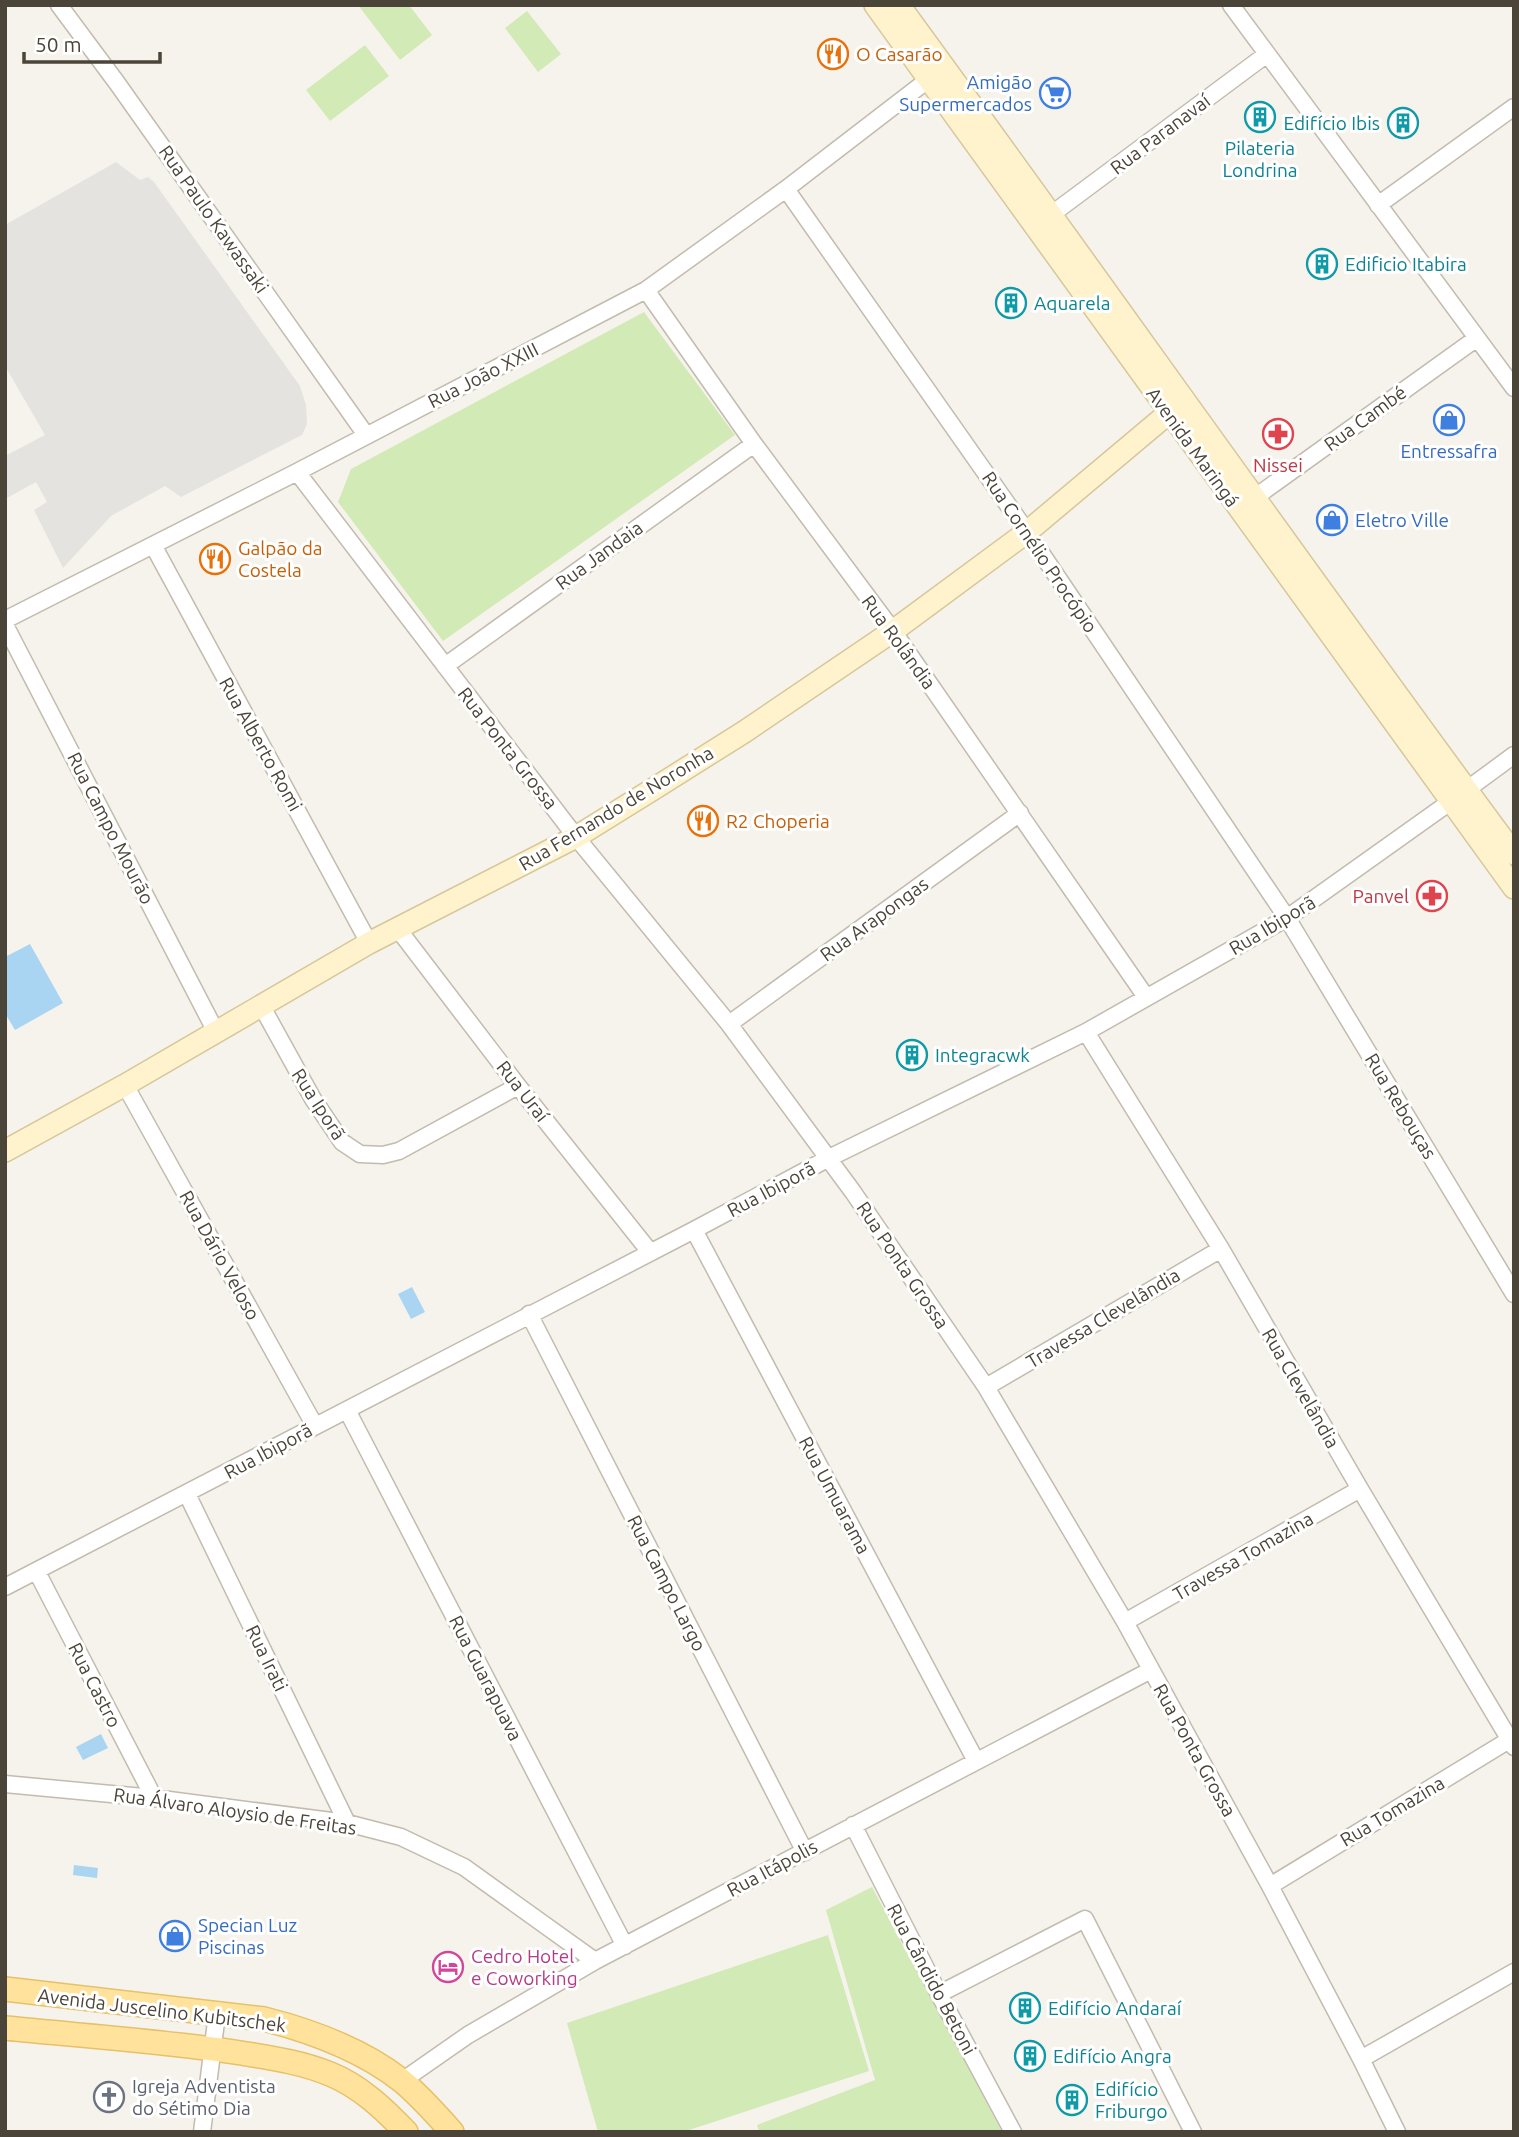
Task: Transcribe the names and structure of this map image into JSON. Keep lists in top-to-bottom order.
{
  "streets": {
    "main road": ["Avenida Maringá", "Rua Fernando de Noronha", "Avenida Juscelino Kubitschek"],
    "street": [
      "Rua Paranavaí",
      "Rua Paulo Kawassaki",
      "Rua João XXIII",
      "Rua Cambé",
      "Rua Cornélio Procópio",
      "Rua Jandaia",
      "Rua Rolândia",
      "Rua Alberto Romi",
      "Rua Ponta Grossa",
      "Rua Campo Mourão",
      "Rua Arapongas",
      "Rua Ibiporã",
      "Rua Uraí",
      "Rua Iporã",
      "Rua Rebouças",
      "Rua Dário Veloso",
      "Travessa Clevelândia",
      "Rua Clevelândia",
      "Rua Umuarama",
      "Travessa Tomazina",
      "Rua Campo Largo",
      "Rua Irati",
      "Rua Guarapuava",
      "Rua Castro",
      "Rua Álvaro Aloysio de Freitas",
      "Rua Tomazina",
      "Rua Itápolis",
      "Rua Cândido Betoni"
    ]
  },
  "crossings": [
    ["Rua Paranavaí", "Avenida Maringá"],
    ["Rua Paulo Kawassaki", "Rua João XXIII"],
    ["Rua João XXIII", "Avenida Maringá"],
    ["Rua João XXIII", "Rua Cornélio Procópio"],
    ["Rua João XXIII", "Rua Rolândia"],
    ["Rua João XXIII", "Rua Alberto Romi"],
    ["Rua João XXIII", "Rua Ponta Grossa"],
    ["Rua João XXIII", "Rua Campo Mourão"],
    ["Rua Cambé", "Avenida Maringá"],
    ["Avenida Maringá", "Rua Fernando de Noronha"],
    ["Avenida Maringá", "Rua Ibiporã"],
    ["Rua Cornélio Procópio", "Rua Fernando de Noronha"],
    ["Rua Cornélio Procópio", "Rua Ibiporã"],
    ["Rua Cornélio Procópio", "Rua Rebouças"],
    ["Rua Jandaia", "Rua Rolândia"],
    ["Rua Jandaia", "Rua Ponta Grossa"],
    ["Rua Rolândia", "Rua Fernando de Noronha"],
    ["Rua Rolândia", "Rua Arapongas"],
    ["Rua Rolândia", "Rua Ibiporã"],
    ["Rua Alberto Romi", "Rua Fernando de Noronha"],
    ["Rua Ponta Grossa", "Rua Fernando de Noronha"],
    ["Rua Ponta Grossa", "Rua Arapongas"],
    ["Rua Ponta Grossa", "Rua Ibiporã"],
    ["Rua Ponta Grossa", "Travessa Clevelândia"],
    ["Rua Ponta Grossa", "Travessa Tomazina"],
    ["Rua Ponta Grossa", "Rua Tomazina"],
    ["Rua Ponta Grossa", "Rua Itápolis"],
    ["Rua Fernando de Noronha", "Rua Campo Mourão"],
    ["Rua Fernando de Noronha", "Rua Uraí"],
    ["Rua Fernando de Noronha", "Rua Iporã"],
    ["Rua Fernando de Noronha", "Rua Dário Veloso"],
    ["Rua Ibiporã", "Rua Uraí"],
    ["Rua Ibiporã", "Rua Rebouças"],
    ["Rua Ibiporã", "Rua Dário Veloso"],
    ["Rua Ibiporã", "Rua Clevelândia"],
    ["Rua Ibiporã", "Rua Umuarama"],
    ["Rua Ibiporã", "Rua Campo Largo"],
    ["Rua Ibiporã", "Rua Irati"],
    ["Rua Ibiporã", "Rua Guarapuava"],
    ["Rua Ibiporã", "Rua Castro"],
    ["Rua Uraí", "Rua Iporã"],
    ["Travessa Clevelândia", "Rua Clevelândia"],
    ["Rua Clevelândia", "Travessa Tomazina"],
    ["Rua Clevelândia", "Rua Tomazina"],
    ["Rua Umuarama", "Rua Itápolis"],
    ["Rua Campo Largo", "Rua Itápolis"],
    ["Rua Irati", "Rua Álvaro Aloysio de Freitas"],
    ["Rua Guarapuava", "Rua Itápolis"],
    ["Rua Castro", "Rua Álvaro Aloysio de Freitas"],
    ["Rua Álvaro Aloysio de Freitas", "Rua Itápolis"],
    ["Rua Itápolis", "Rua Cândido Betoni"],
    ["Rua Itápolis", "Avenida Juscelino Kubitschek"]
  ],
  "places": {
    "restaurant": ["O Casarão", "Galpão da Costela", "R2 Choperia"],
    "supermarket": ["Amigão Supermercados"],
    "building": [
      "Pilateria Londrina",
      "Edifício Ibis",
      "Edificio Itabira",
      "Aquarela",
      "Integracwk",
      "Edifício Andaraí",
      "Edifício Angra",
      "Edifício Friburgo"
    ],
    "shop": ["Entressafra", "Eletro Ville", "Specian Luz Piscinas"],
    "pharmacy": ["Nissei", "Panvel"],
    "hotel": ["Cedro Hotel e Coworking"],
    "church": ["Igreja Adventista do Sétimo Dia"]
  },
  "scale_bar": "50 m"
}
